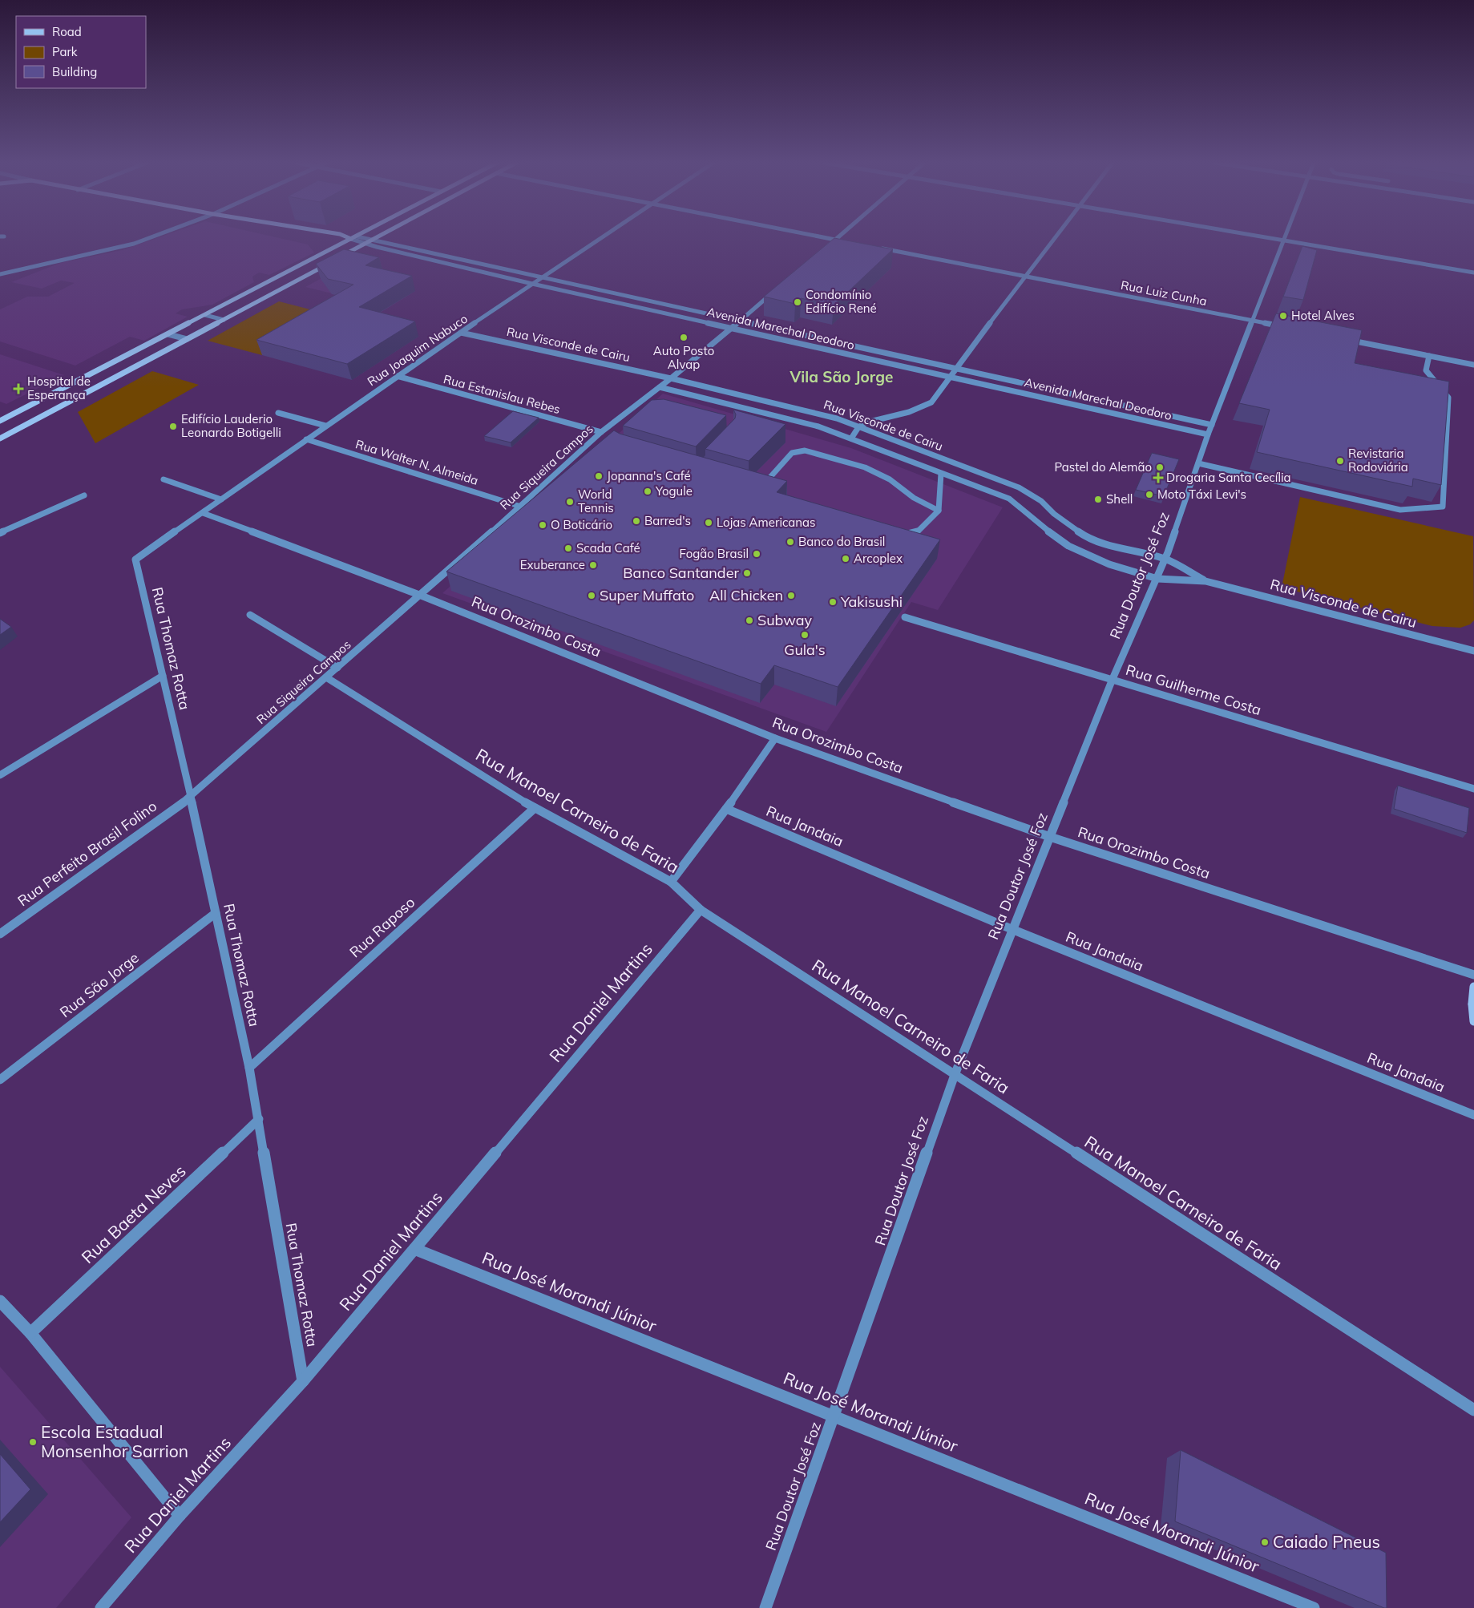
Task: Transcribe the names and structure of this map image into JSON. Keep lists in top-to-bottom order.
{
  "streets": {
    "street": [
      "Rua Luiz Cunha",
      "Avenida Marechal Deodoro",
      "Rua Visconde de Cairu",
      "Rua Joaquim Nabuco",
      "Rua Estanislau Rebes",
      "Rua Walter N. Almeida",
      "Rua Siqueira Campos",
      "Rua Doutor José Foz",
      "Rua Orozimbo Costa",
      "Rua Thomaz Rotta",
      "Rua Guilherme Costa",
      "Rua Manoel Carneiro de Faria",
      "Rua Jandaia",
      "Rua Perfeito Brasil Folino",
      "Rua Raposo",
      "Rua São Jorge",
      "Rua Daniel Martins",
      "Rua Baeta Neves",
      "Rua José Morandi Júnior"
    ]
  },
  "crossings": [
    ["Rua Luiz Cunha", "Rua Doutor José Foz"],
    ["Avenida Marechal Deodoro", "Rua Joaquim Nabuco"],
    ["Avenida Marechal Deodoro", "Rua Siqueira Campos"],
    ["Avenida Marechal Deodoro", "Rua Doutor José Foz"],
    ["Rua Visconde de Cairu", "Rua Joaquim Nabuco"],
    ["Rua Visconde de Cairu", "Rua Siqueira Campos"],
    ["Rua Visconde de Cairu", "Rua Doutor José Foz"],
    ["Rua Joaquim Nabuco", "Rua Estanislau Rebes"],
    ["Rua Joaquim Nabuco", "Rua Walter N. Almeida"],
    ["Rua Joaquim Nabuco", "Rua Orozimbo Costa"],
    ["Rua Joaquim Nabuco", "Rua Thomaz Rotta"],
    ["Rua Estanislau Rebes", "Rua Siqueira Campos"],
    ["Rua Walter N. Almeida", "Rua Siqueira Campos"],
    ["Rua Siqueira Campos", "Rua Orozimbo Costa"],
    ["Rua Siqueira Campos", "Rua Thomaz Rotta"],
    ["Rua Siqueira Campos", "Rua Manoel Carneiro de Faria"],
    ["Rua Siqueira Campos", "Rua Perfeito Brasil Folino"],
    ["Rua Doutor José Foz", "Rua Orozimbo Costa"],
    ["Rua Doutor José Foz", "Rua Guilherme Costa"],
    ["Rua Doutor José Foz", "Rua Manoel Carneiro de Faria"],
    ["Rua Doutor José Foz", "Rua Jandaia"],
    ["Rua Doutor José Foz", "Rua José Morandi Júnior"],
    ["Rua Thomaz Rotta", "Rua Perfeito Brasil Folino"],
    ["Rua Thomaz Rotta", "Rua Raposo"],
    ["Rua Thomaz Rotta", "Rua São Jorge"],
    ["Rua Thomaz Rotta", "Rua Daniel Martins"],
    ["Rua Thomaz Rotta", "Rua Baeta Neves"],
    ["Rua Manoel Carneiro de Faria", "Rua Raposo"],
    ["Rua Manoel Carneiro de Faria", "Rua Daniel Martins"],
    ["Rua Daniel Martins", "Rua José Morandi Júnior"]
  ],
  "districts": ["Vila São Jorge"],
  "places": {
    "other": [
      "Condomínio Edifício René",
      "Hotel Alves",
      "Auto Posto Alvap",
      "Edifício Lauderio Leonardo Botigelli",
      "Revistaria Rodoviária",
      "Pastel do Alemão",
      "Jopanna's Café",
      "Yogule",
      "Moto Táxi Levi's",
      "Shell",
      "World Tennis",
      "Barred's",
      "Lojas Americanas",
      "O Boticário",
      "Banco do Brasil",
      "Scada Café",
      "Fogão Brasil",
      "Arcoplex",
      "Exuberance",
      "Banco Santander",
      "Super Muffato",
      "All Chicken",
      "Yakisushi",
      "Subway",
      "Gula's",
      "Escola Estadual Monsenhor Sarrion",
      "Caiado Pneus"
    ],
    "health": ["Hospital de Esperança", "Drogaria Santa Cecília"]
  },
  "legend": ["Road", "Park", "Building"]
}
